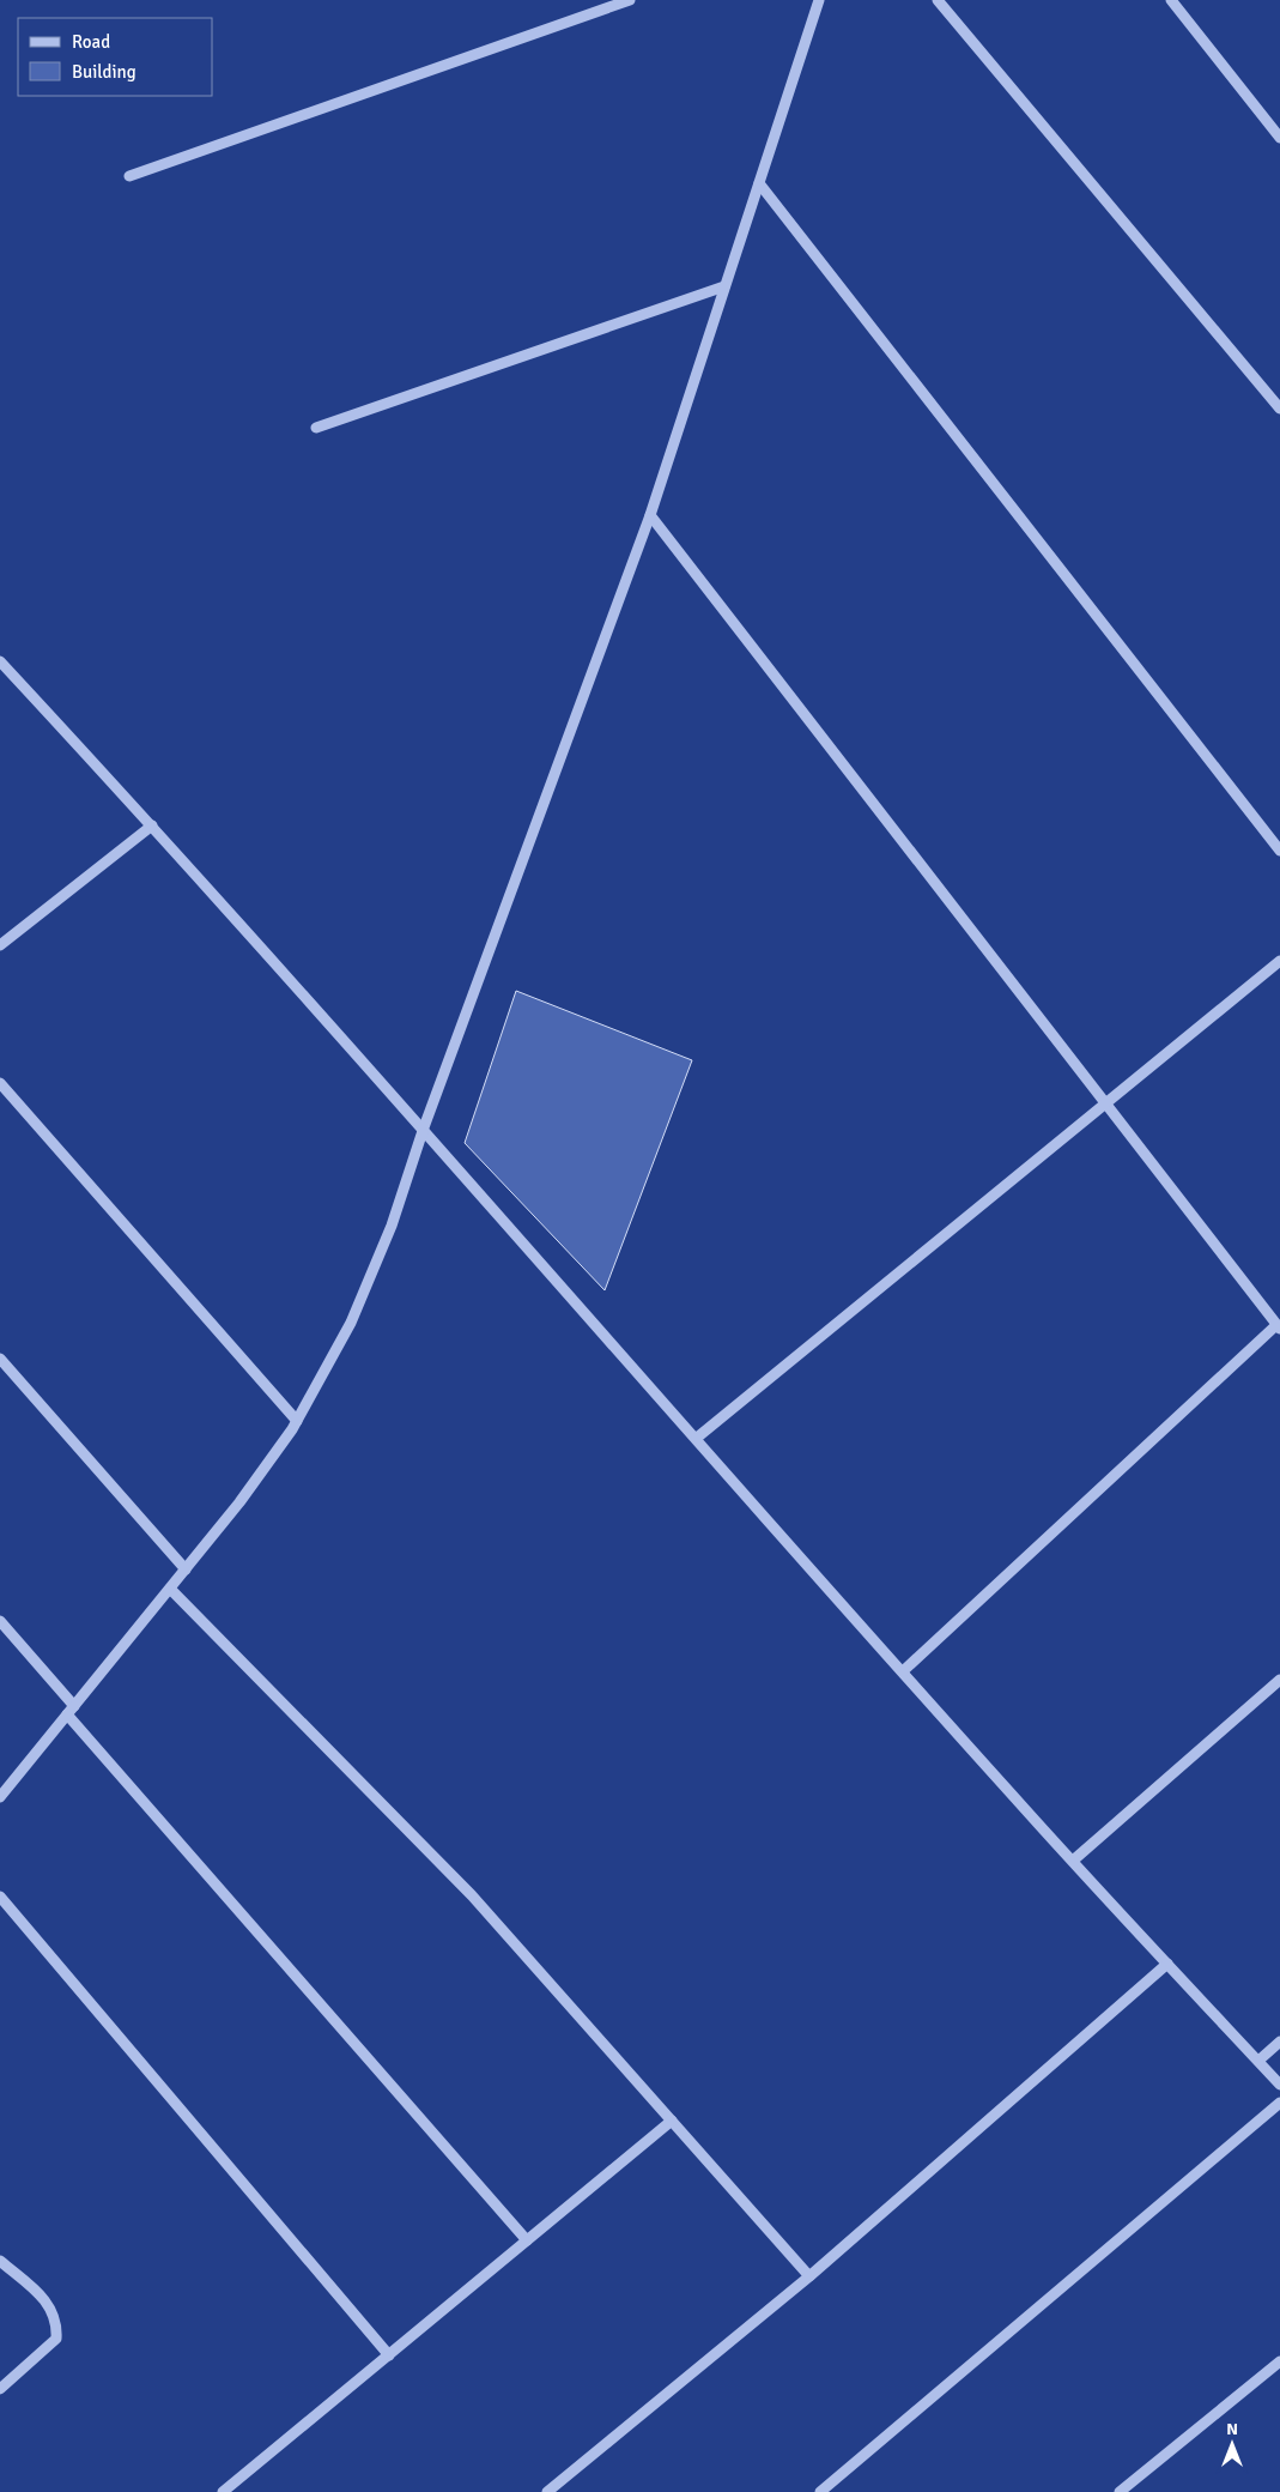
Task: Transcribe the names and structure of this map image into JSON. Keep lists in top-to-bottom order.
{
  "legend": ["Road", "Building"],
  "north": "top"
}
